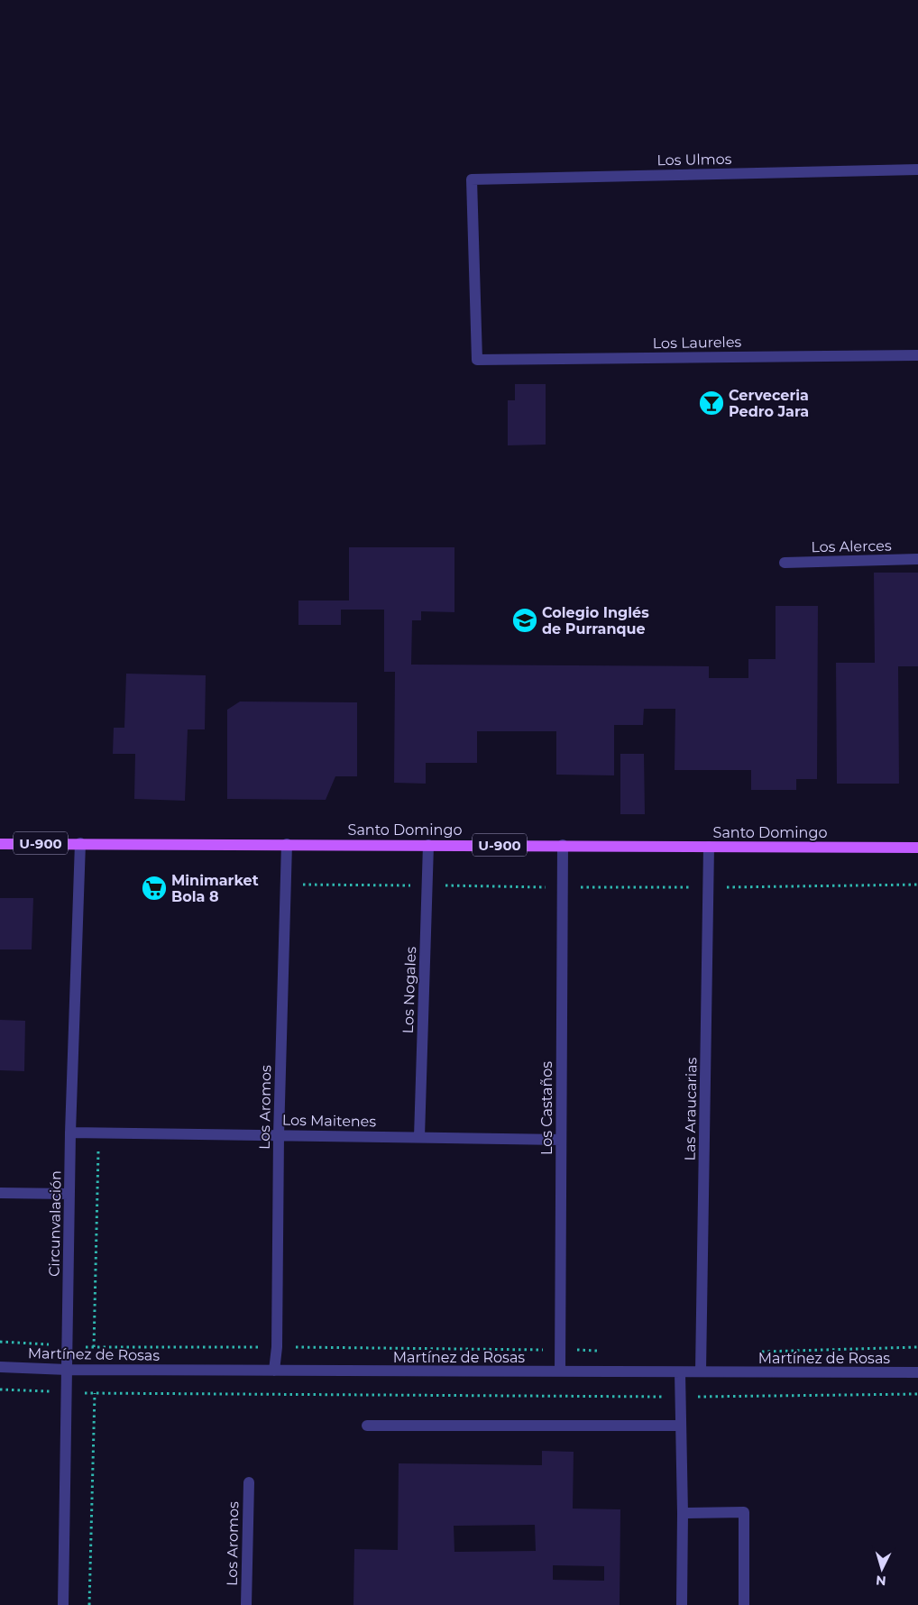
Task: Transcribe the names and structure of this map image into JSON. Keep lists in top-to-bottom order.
{
  "streets": {
    "main road": ["Santo Domingo", "U-900"],
    "street": [
      "Los Ulmos",
      "Los Laureles",
      "Los Alerces",
      "Los Nogales",
      "Los Aromos",
      "Los Castaños",
      "Las Araucarias",
      "Los Maitenes",
      "Circunvalación",
      "Martínez de Rosas"
    ]
  },
  "crossings": [
    ["Los Ulmos", "Los Laureles"],
    ["Santo Domingo", "Los Nogales"],
    ["Santo Domingo", "Los Aromos"],
    ["Santo Domingo", "Los Castaños"],
    ["Santo Domingo", "Las Araucarias"],
    ["Santo Domingo", "Circunvalación"],
    ["Los Nogales", "Los Maitenes"],
    ["Los Aromos", "Los Maitenes"],
    ["Los Aromos", "Martínez de Rosas"],
    ["Los Castaños", "Los Maitenes"],
    ["Los Castaños", "Martínez de Rosas"],
    ["Las Araucarias", "Martínez de Rosas"],
    ["Los Maitenes", "Circunvalación"],
    ["Circunvalación", "Martínez de Rosas"]
  ],
  "places": {
    "bar": ["Cerveceria Pedro Jara"],
    "school or university": ["Colegio Inglés de Purranque"],
    "supermarket": ["Minimarket Bola 8"]
  },
  "north": "bottom"
}
